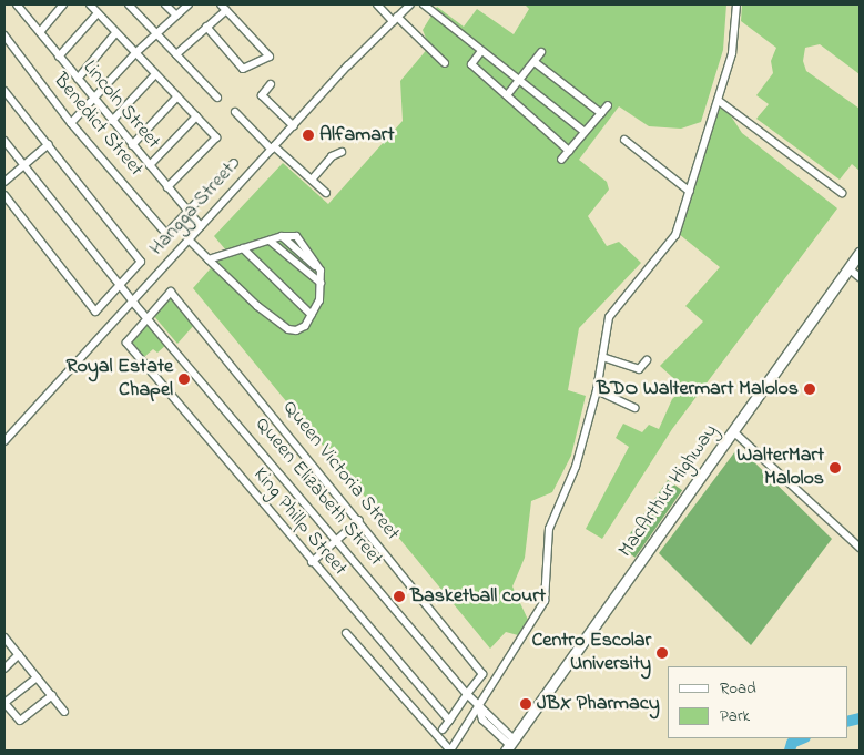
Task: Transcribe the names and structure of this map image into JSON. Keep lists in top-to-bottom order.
{
  "streets": {
    "highway": ["MacArthur Highway"],
    "street": [
      "Lincoln Street",
      "Benedict Street",
      "Hangga Street",
      "Queen Victoria Street",
      "Queen Elizabeth Street",
      "King Phillp Street"
    ]
  },
  "crossings": [
    ["Lincoln Street", "Benedict Street"],
    ["Lincoln Street", "Hangga Street"],
    ["Hangga Street", "Queen Elizabeth Street"],
    ["Queen Victoria Street", "Queen Elizabeth Street"],
    ["Queen Victoria Street", "King Phillp Street"],
    ["MacArthur Highway", "Queen Elizabeth Street"],
    ["Queen Elizabeth Street", "King Phillp Street"]
  ],
  "places": [
    "Alfamart",
    "Royal Estate Chapel",
    "BDO Waltermart Malolos",
    "WalterMart Malolos",
    "Basketball court",
    "Centro Escolar University",
    "JBX Pharmacy"
  ],
  "legend": ["Road", "Park"]
}
